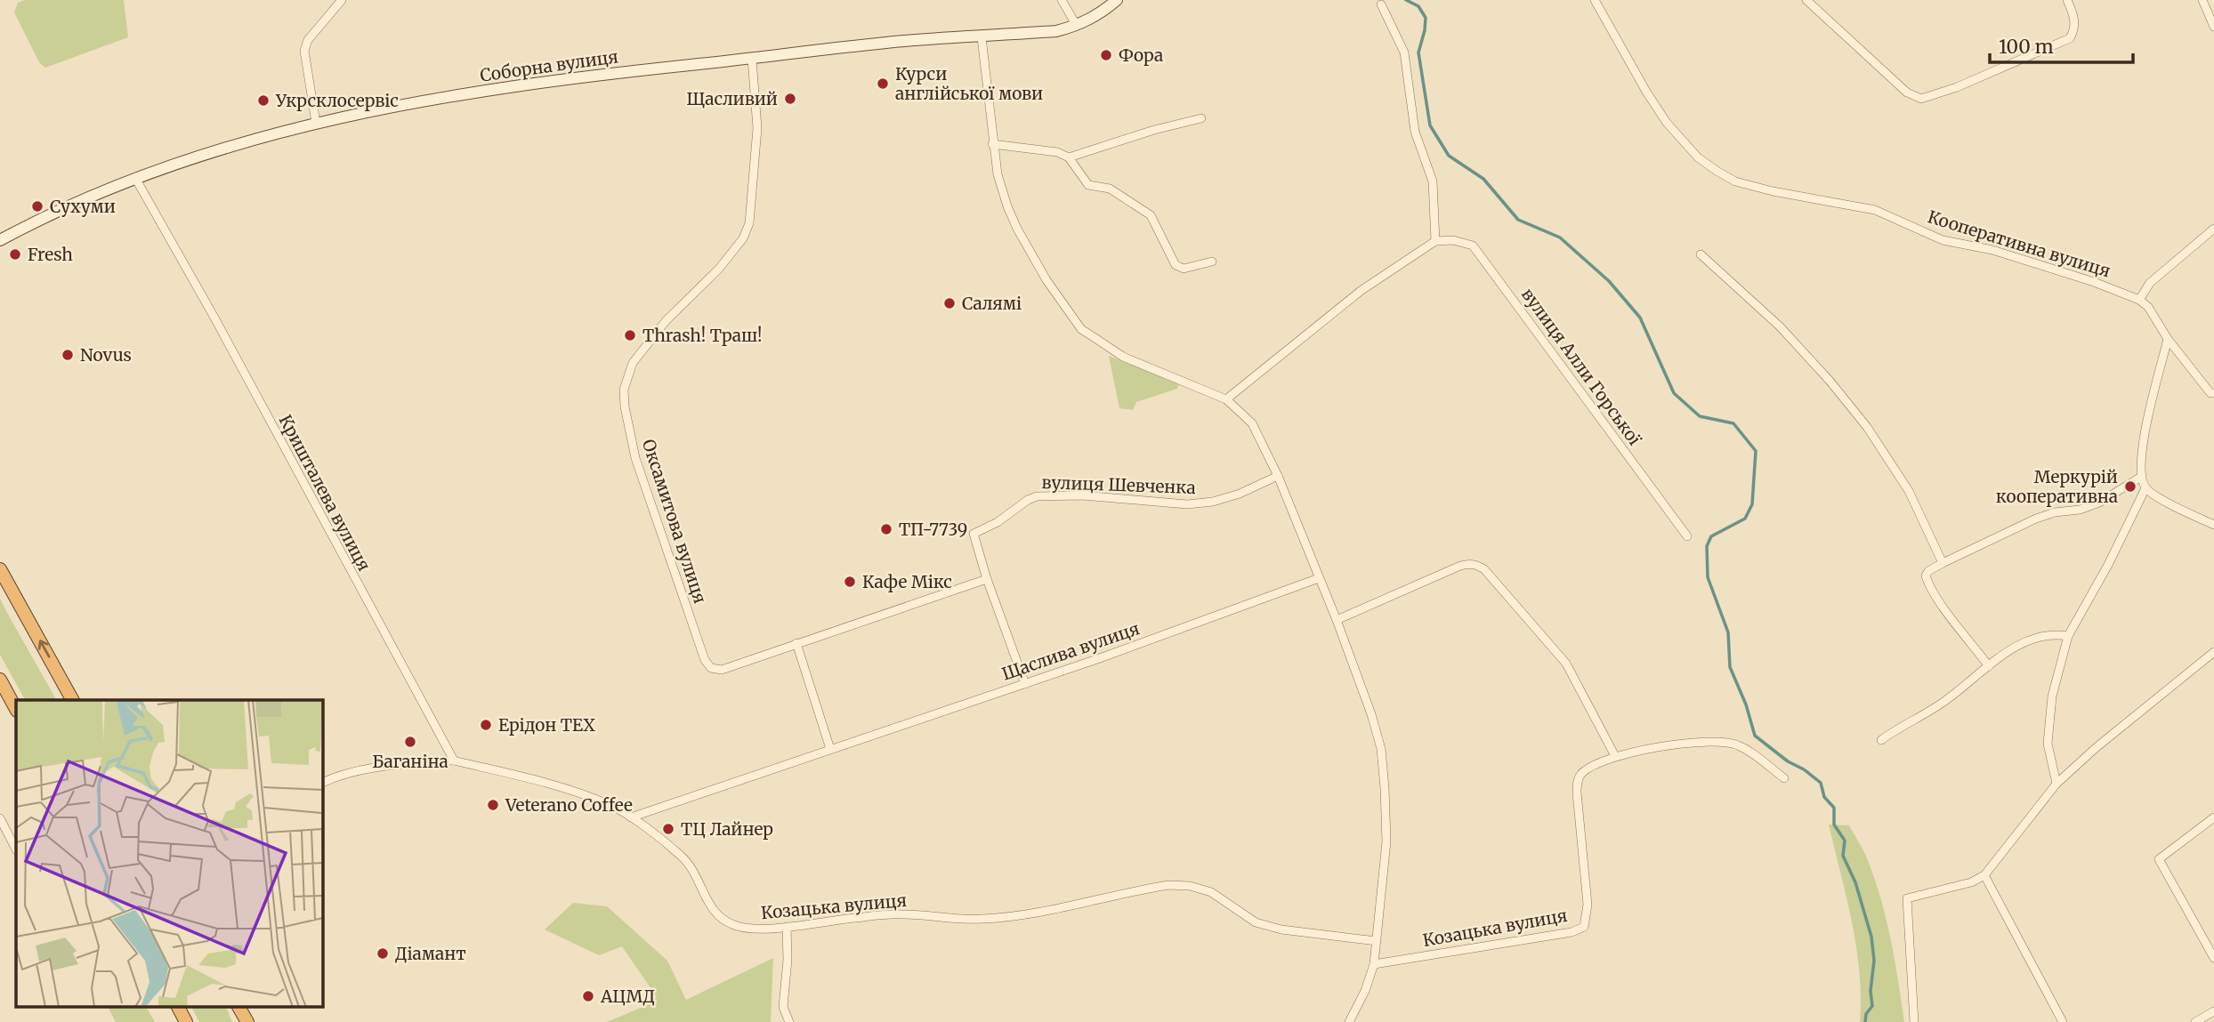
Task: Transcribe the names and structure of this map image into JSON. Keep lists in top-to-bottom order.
{
  "streets": {
    "main road": ["Соборна вулиця"],
    "street": [
      "Кооперативна вулиця",
      "вулиця Алли Горської",
      "вулиця Шевченка",
      "Кришталева вулиця",
      "Оксамитова вулиця",
      "Щаслива вулиця",
      "Козацька вулиця"
    ]
  },
  "crossings": [
    ["Соборна вулиця", "Кришталева вулиця"],
    ["Соборна вулиця", "Оксамитова вулиця"],
    ["вулиця Шевченка", "Оксамитова вулиця"],
    ["вулиця Шевченка", "Щаслива вулиця"],
    ["Кришталева вулиця", "Козацька вулиця"],
    ["Щаслива вулиця", "Козацька вулиця"]
  ],
  "places": [
    "Фора",
    "Курси англійської мови",
    "Щасливий",
    "Укрсклосервіс",
    "Сухуми",
    "Fresh",
    "Салямі",
    "Thrash! Траш!",
    "Novus",
    "Меркурій кооперативна",
    "ТП-7739",
    "Кафе Мікс",
    "Ерідон ТЕХ",
    "Баганіна",
    "Veterano Coffee",
    "ТЦ Лайнер",
    "Діамант",
    "АЦМД"
  ],
  "scale_bar": "100 m"
}
